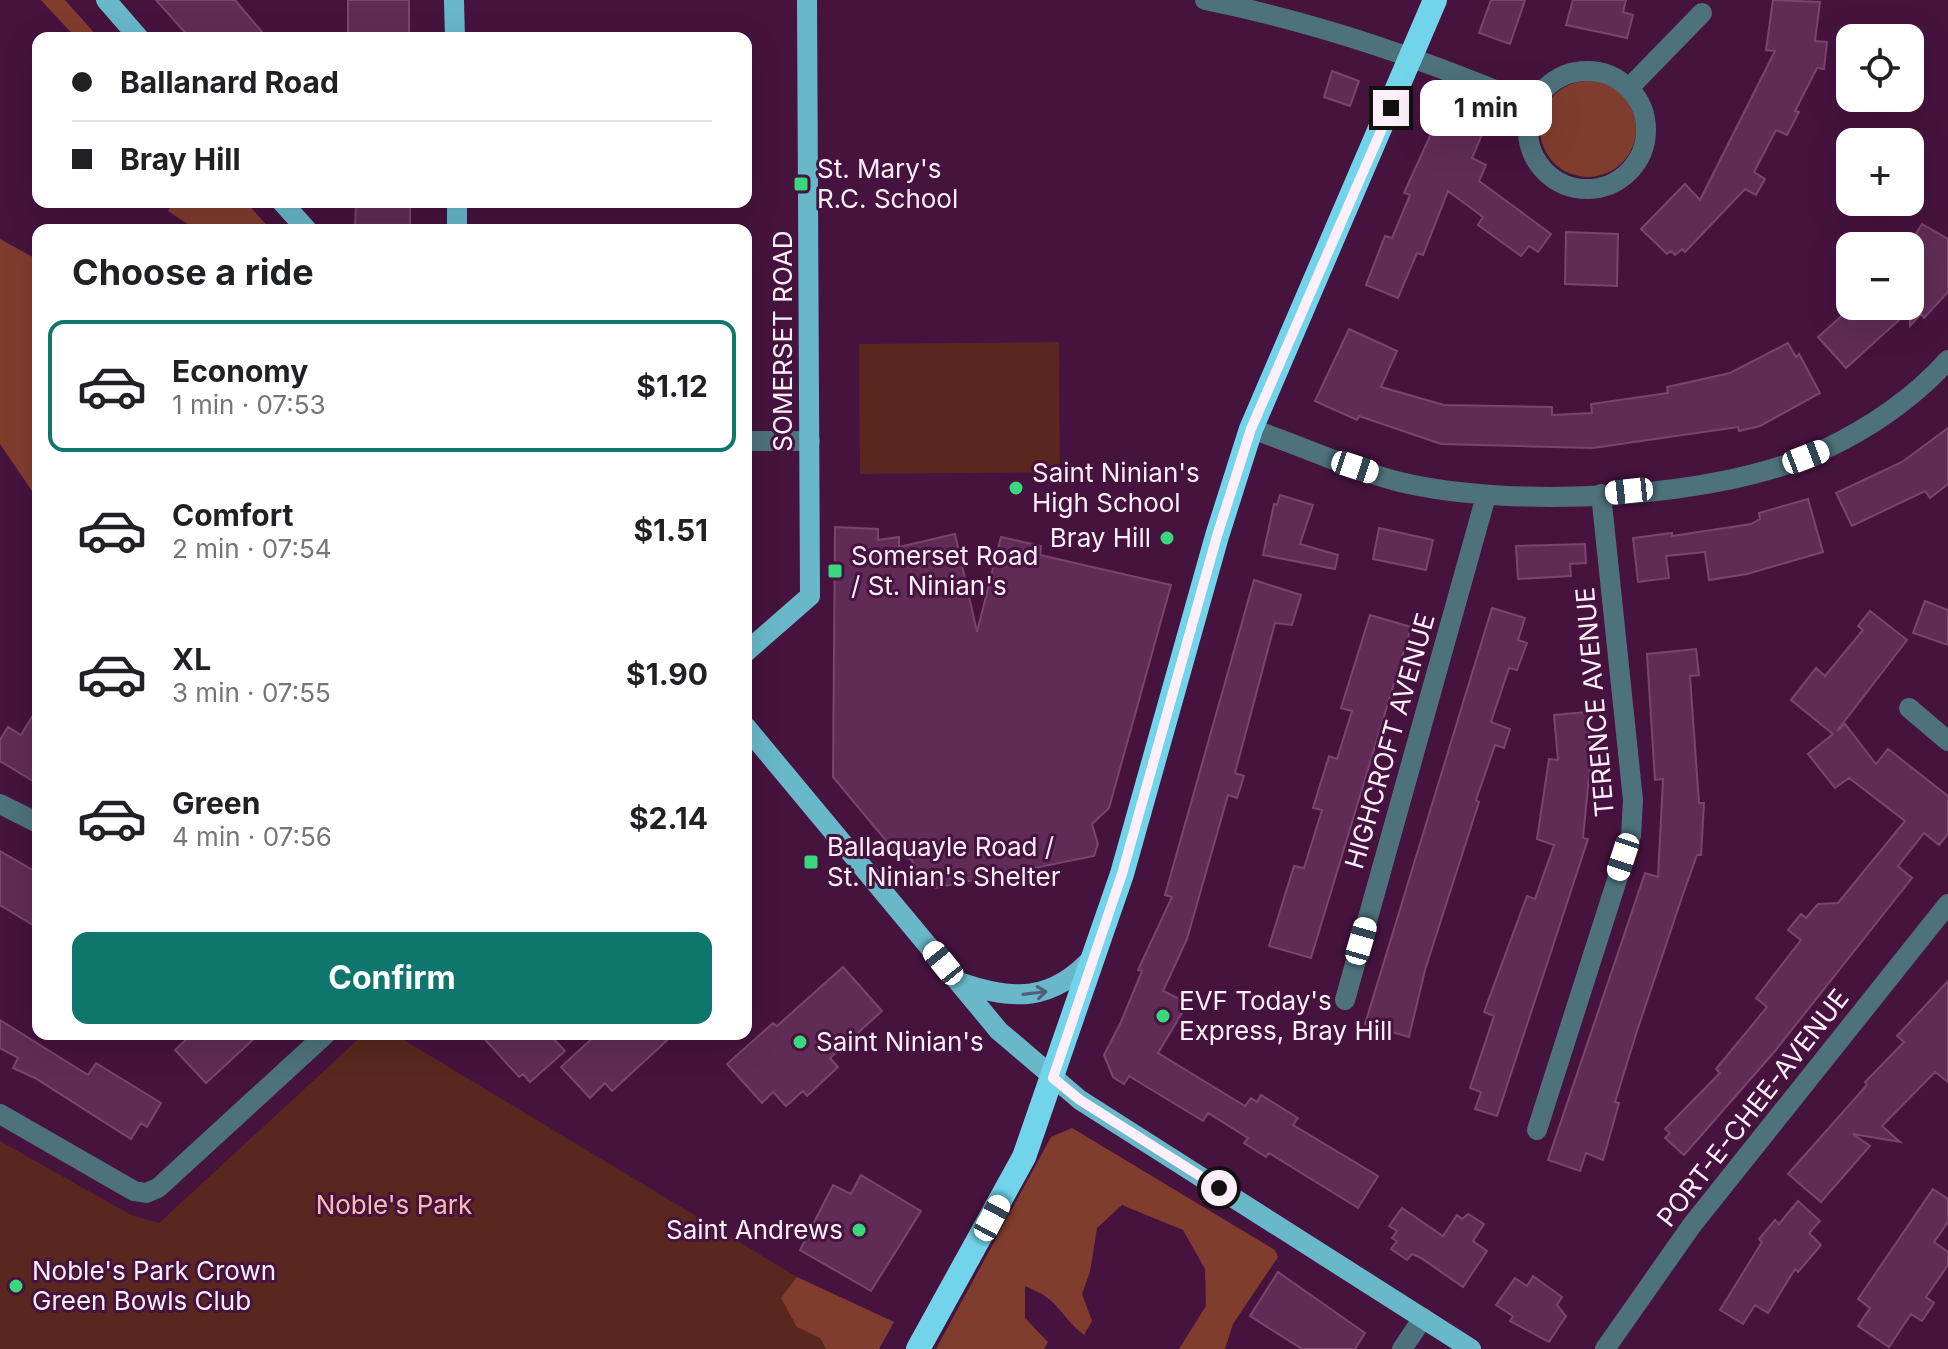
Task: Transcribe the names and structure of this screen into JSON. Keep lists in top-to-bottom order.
{
  "streets": {
    "main road": ["SOMERSET ROAD"],
    "street": ["TERENCE AVENUE", "HIGHCROFT AVENUE", "PORT-E-CHEE-AVENUE"]
  },
  "parks": ["Noble's Park"],
  "places": {
    "transit": ["St. Mary's R.C. School", "Somerset Road / St. Ninian's", "Ballaquayle Road / St. Ninian's Shelter"],
    "other": [
      "Saint Ninian's High School",
      "Bray Hill",
      "EVF Today's Express, Bray Hill",
      "Saint Ninian's",
      "Saint Andrews",
      "Noble's Park Crown Green Bowls Club"
    ]
  },
  "page": {
    "map_buttons": ["+", "−"],
    "banner": ["Ballanard Road", "Bray Hill"],
    "bubble": "1 min",
    "heading": "Choose a ride",
    "list": [
      {
        "name": "Economy",
        "note": "1 min · 07:53",
        "value": "$1.12"
      },
      {
        "name": "Comfort",
        "note": "2 min · 07:54",
        "value": "$1.51"
      },
      {
        "name": "XL",
        "note": "3 min · 07:55",
        "value": "$1.90"
      },
      {
        "name": "Green",
        "note": "4 min · 07:56",
        "value": "$2.14"
      }
    ],
    "buttons": "Confirm"
  }
}
